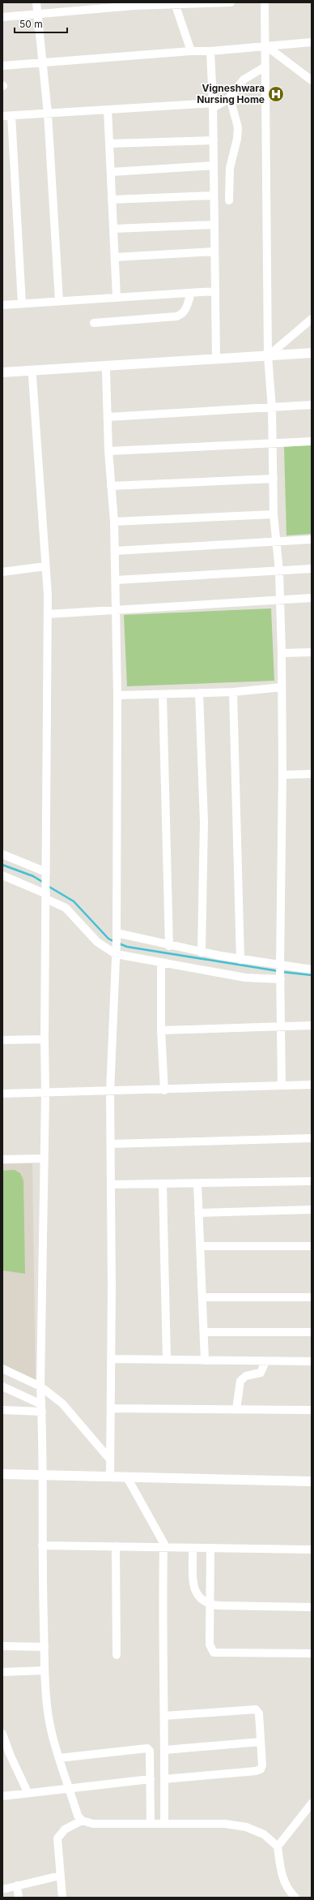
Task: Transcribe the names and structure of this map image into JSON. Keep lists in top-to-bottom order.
{
  "places": {
    "hospital": ["Vigneshwara Nursing Home"]
  },
  "scale_bar": "50 m"
}
